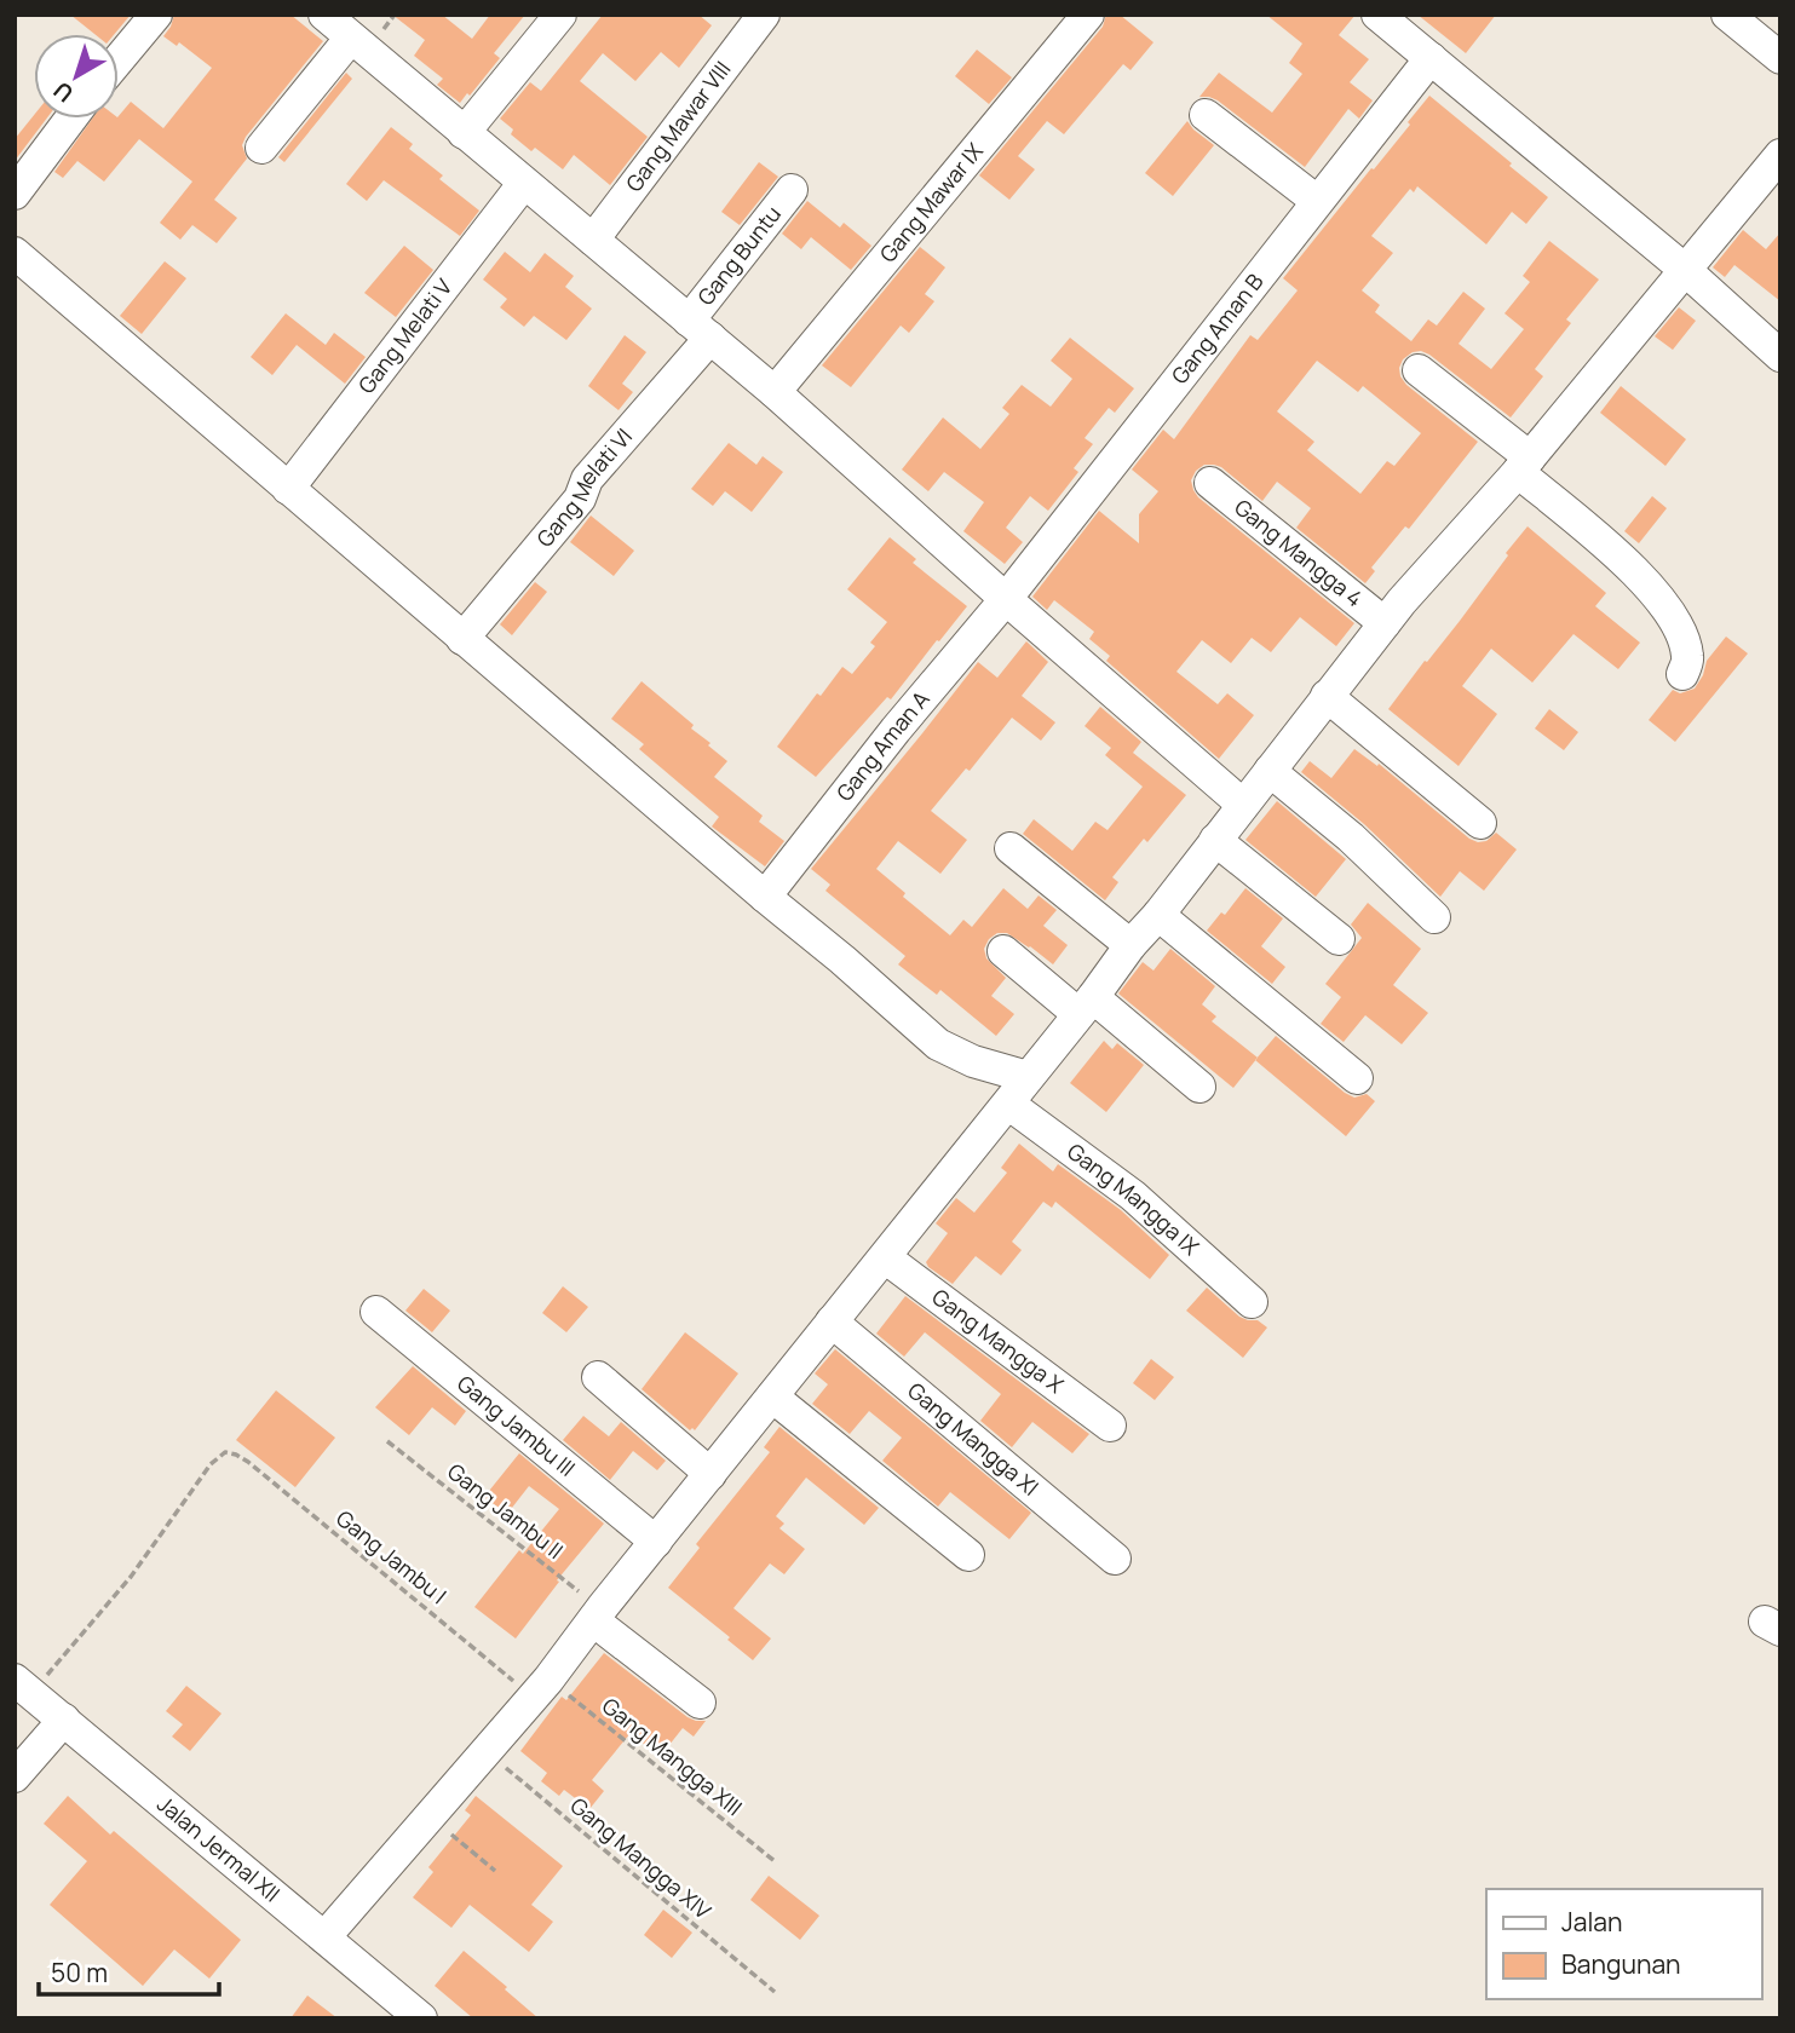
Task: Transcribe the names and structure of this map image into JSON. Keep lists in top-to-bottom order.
{
  "streets": {
    "street": [
      "Gang Mawar VIII",
      "Gang Mawar IX",
      "Gang Buntu",
      "Gang Aman B",
      "Gang Melati V",
      "Gang Melati VI",
      "Gang Mangga 4",
      "Gang Aman A",
      "Gang Mangga IX",
      "Gang Mangga X",
      "Gang Jambu III",
      "Gang Mangga XI",
      "Jalan Jermal XII"
    ],
    "path": [
      "Gang Jambu II",
      "Gang Jambu I",
      "Gang Mangga XIII",
      "Gang Mangga XIV"
    ]
  },
  "crossings": [
    ["Gang Buntu", "Gang Melati VI"],
    ["Gang Aman B", "Gang Aman A"],
    ["Gang Jambu I", "Gang Mangga XIII"],
    ["Gang Jambu I", "Jalan Jermal XII"]
  ],
  "legend": ["Jalan", "Bangunan"],
  "scale_bar": "50 m",
  "north": "bottom left"
}
